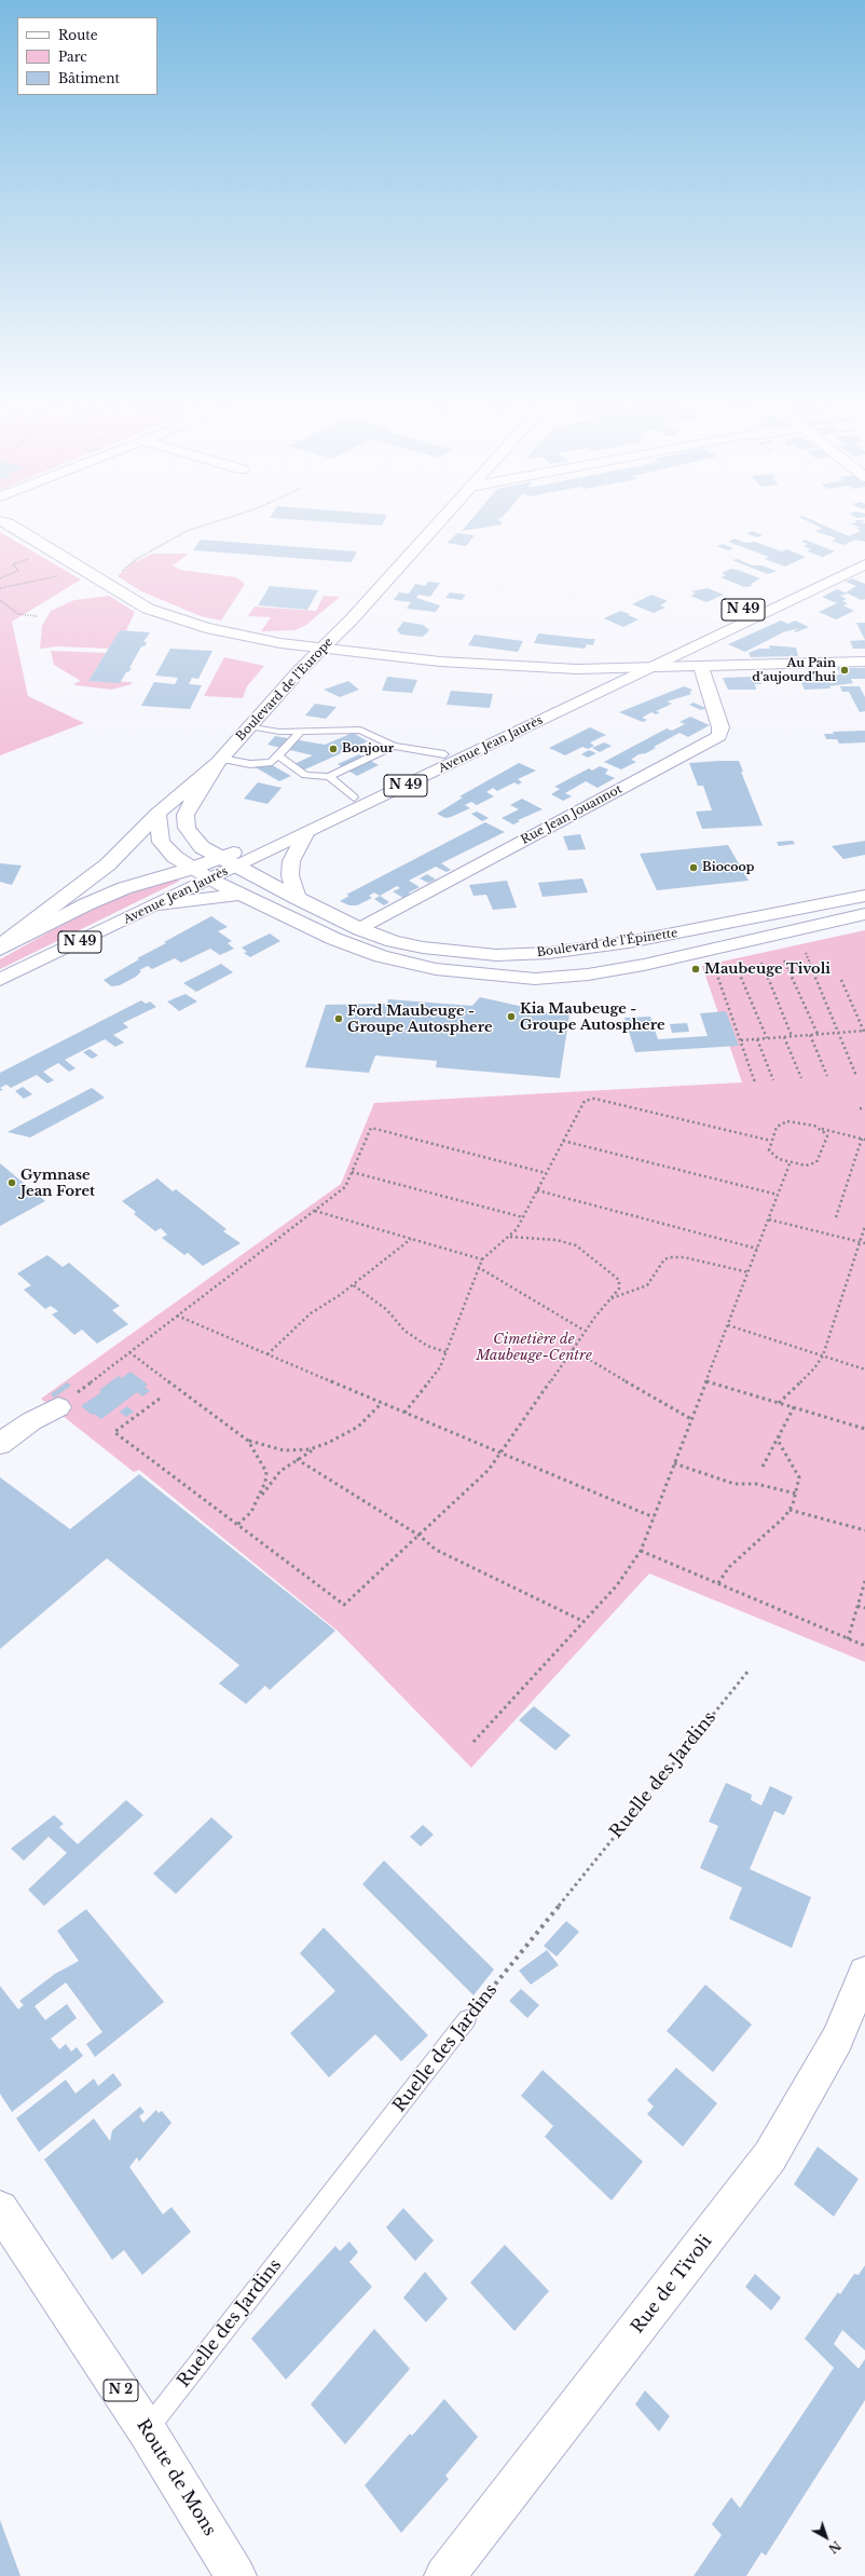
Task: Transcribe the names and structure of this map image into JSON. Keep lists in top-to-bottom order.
{
  "streets": {
    "street": [
      "N 49",
      "Boulevard de l'Europe",
      "Avenue Jean Jaurès",
      "Rue Jean Jouannot",
      "Boulevard de l'Épinette",
      "Rue de Tivoli",
      "N 2",
      "Route de Mons"
    ],
    "lane": ["Ruelle des Jardins"]
  },
  "crossings": [
    ["Boulevard de l'Europe", "Avenue Jean Jaurès"],
    ["Boulevard de l'Europe", "Boulevard de l'Épinette"],
    ["Avenue Jean Jaurès", "Boulevard de l'Épinette"],
    ["Rue Jean Jouannot", "Boulevard de l'Épinette"],
    ["Ruelle des Jardins", "Route de Mons"]
  ],
  "parks": ["Cimetière de Maubeuge-Centre"],
  "places": [
    "Au Pain d'aujourd'hui",
    "Bonjour",
    "Biocoop",
    "Maubeuge Tivoli",
    "Kia Maubeuge - Groupe Autosphere",
    "Ford Maubeuge - Groupe Autosphere",
    "Gymnase Jean Foret"
  ],
  "legend": ["Route", "Parc", "Bâtiment"],
  "north": "bottom right"
}
